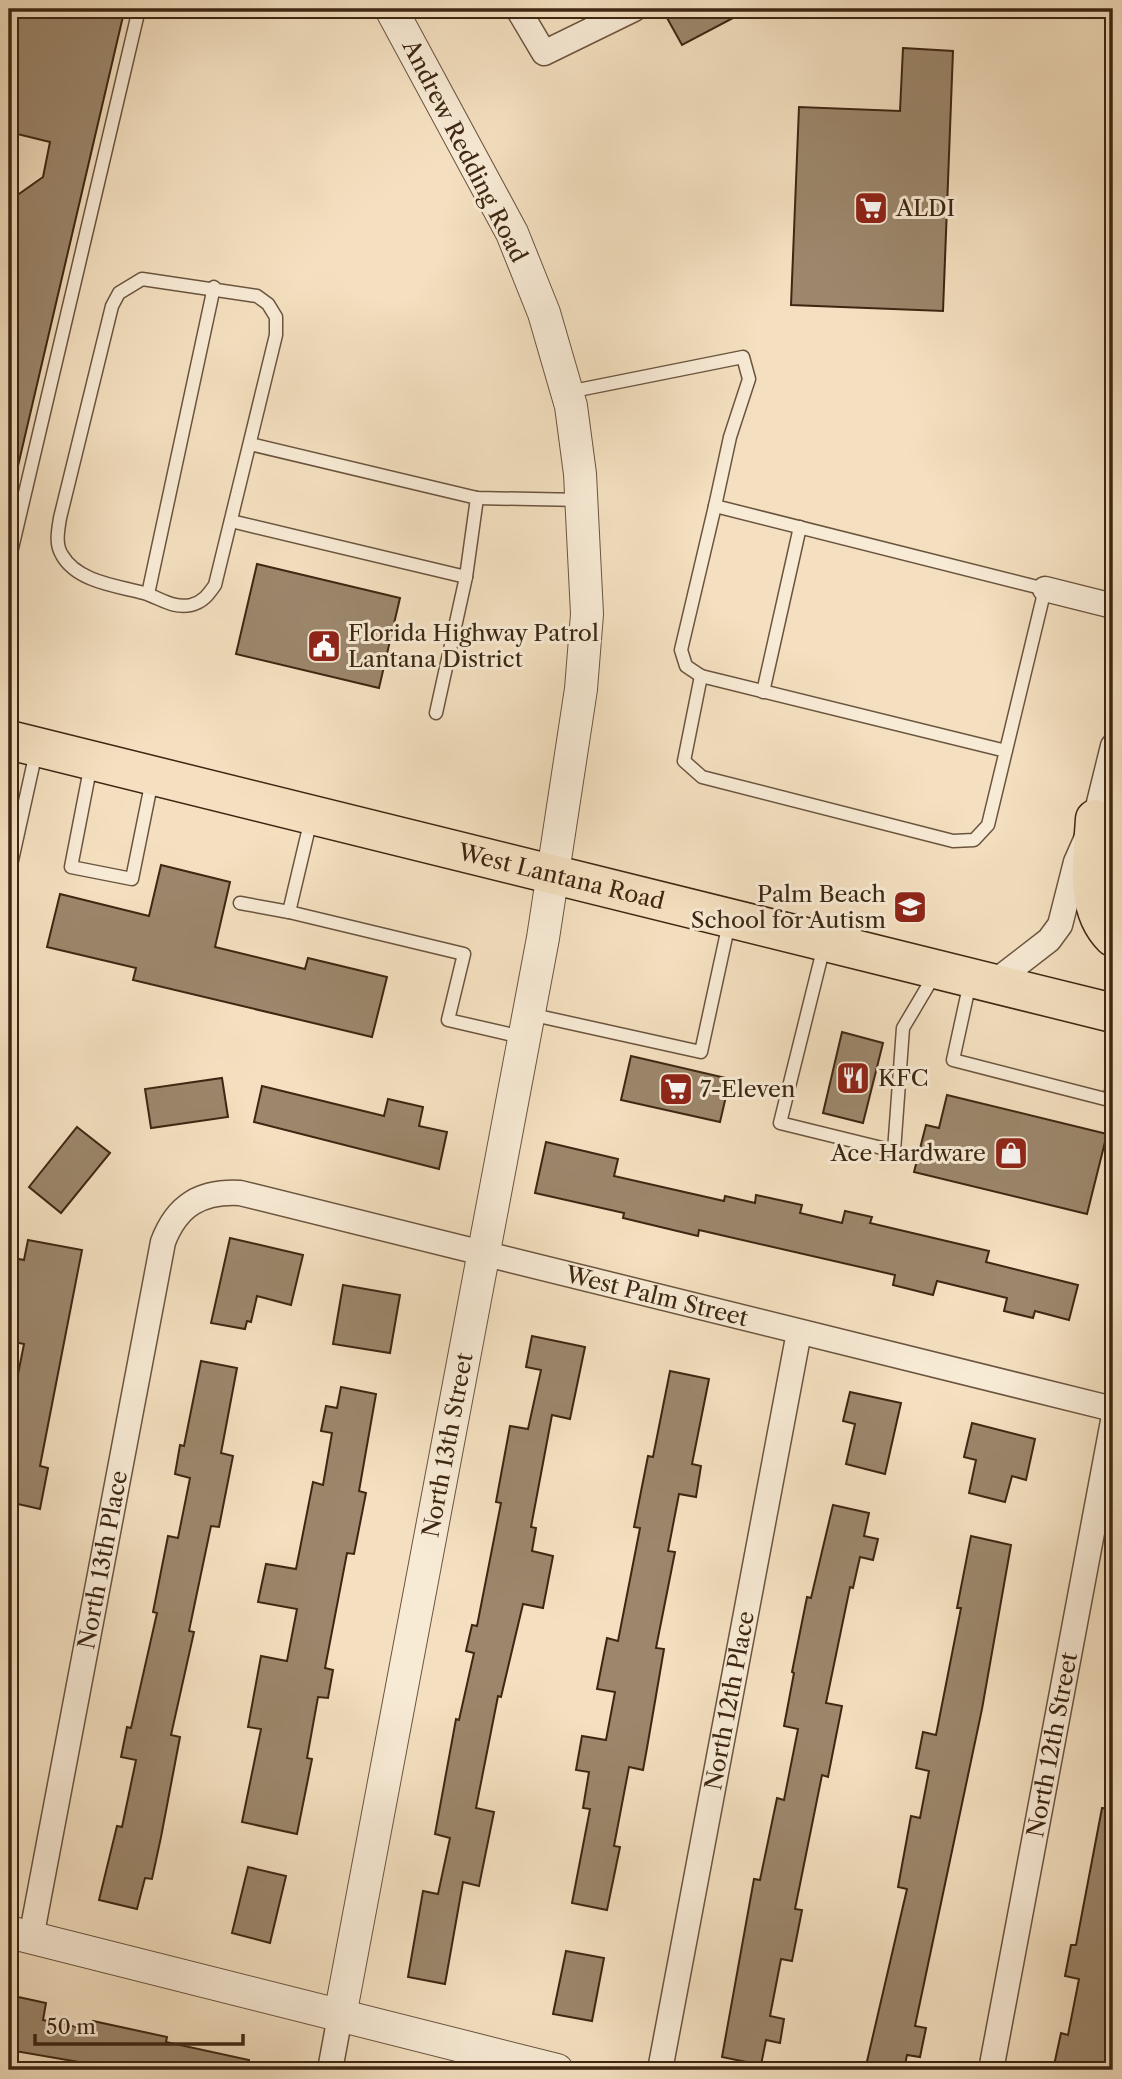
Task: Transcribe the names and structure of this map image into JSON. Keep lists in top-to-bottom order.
{
  "streets": {
    "main road": ["West Lantana Road"],
    "street": [
      "Andrew Redding Road",
      "West Palm Street",
      "North 13th Street",
      "North 13th Place",
      "North 12th Place",
      "North 12th Street"
    ]
  },
  "crossings": [
    ["Andrew Redding Road", "West Lantana Road"],
    ["Andrew Redding Road", "North 13th Street"],
    ["West Lantana Road", "North 13th Street"],
    ["West Palm Street", "North 13th Street"],
    ["West Palm Street", "North 13th Place"],
    ["West Palm Street", "North 12th Place"]
  ],
  "places": {
    "supermarket": ["ALDI", "7-Eleven"],
    "public building": ["Florida Highway Patrol Lantana District"],
    "school or university": ["Palm Beach School for Autism"],
    "restaurant": ["KFC"],
    "shop": ["Ace Hardware"]
  },
  "scale_bar": "50 m"
}
